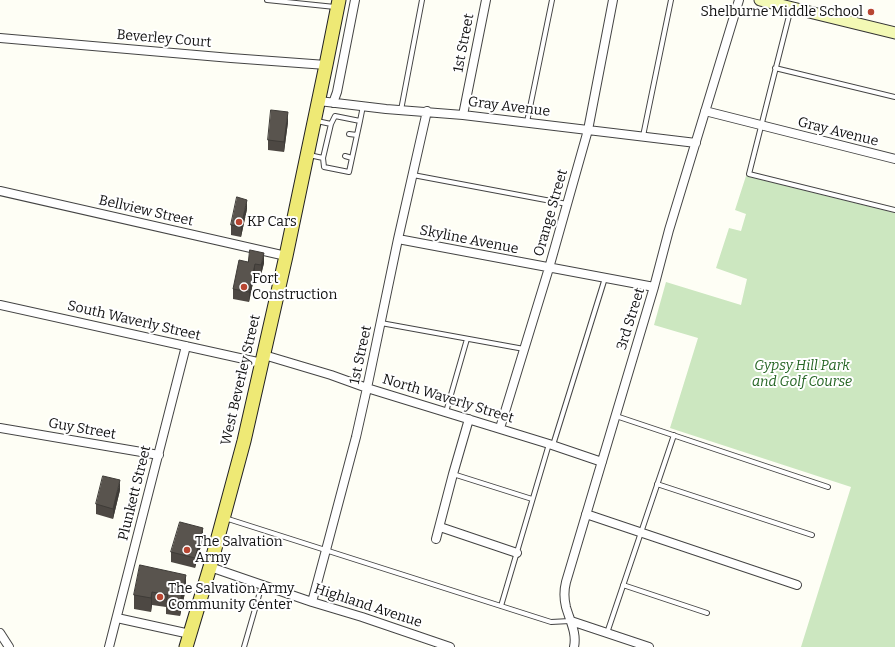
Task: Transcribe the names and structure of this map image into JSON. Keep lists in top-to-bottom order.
{
  "streets": {
    "main road": ["West Beverley Street"],
    "street": [
      "Beverley Court",
      "1st Street",
      "Gray Avenue",
      "Bellview Street",
      "Orange Street",
      "Skyline Avenue",
      "3rd Street",
      "South Waverly Street",
      "North Waverly Street",
      "Guy Street",
      "Plunkett Street",
      "Highland Avenue"
    ]
  },
  "crossings": [
    ["Beverley Court", "West Beverley Street"],
    ["1st Street", "Gray Avenue"],
    ["1st Street", "Skyline Avenue"],
    ["1st Street", "North Waverly Street"],
    ["1st Street", "Highland Avenue"],
    ["Gray Avenue", "Orange Street"],
    ["Gray Avenue", "3rd Street"],
    ["Gray Avenue", "West Beverley Street"],
    ["Bellview Street", "West Beverley Street"],
    ["Orange Street", "Skyline Avenue"],
    ["Orange Street", "North Waverly Street"],
    ["Skyline Avenue", "3rd Street"],
    ["3rd Street", "North Waverly Street"],
    ["South Waverly Street", "West Beverley Street"],
    ["South Waverly Street", "North Waverly Street"],
    ["South Waverly Street", "Plunkett Street"],
    ["West Beverley Street", "North Waverly Street"],
    ["West Beverley Street", "Highland Avenue"],
    ["Guy Street", "Plunkett Street"]
  ],
  "parks": ["Gypsy Hill Park and Golf Course"],
  "places": [
    "Shelburne Middle School",
    "KP Cars",
    "Fort Construction",
    "The Salvation Army",
    "The Salvation Army Community Center"
  ]
}
